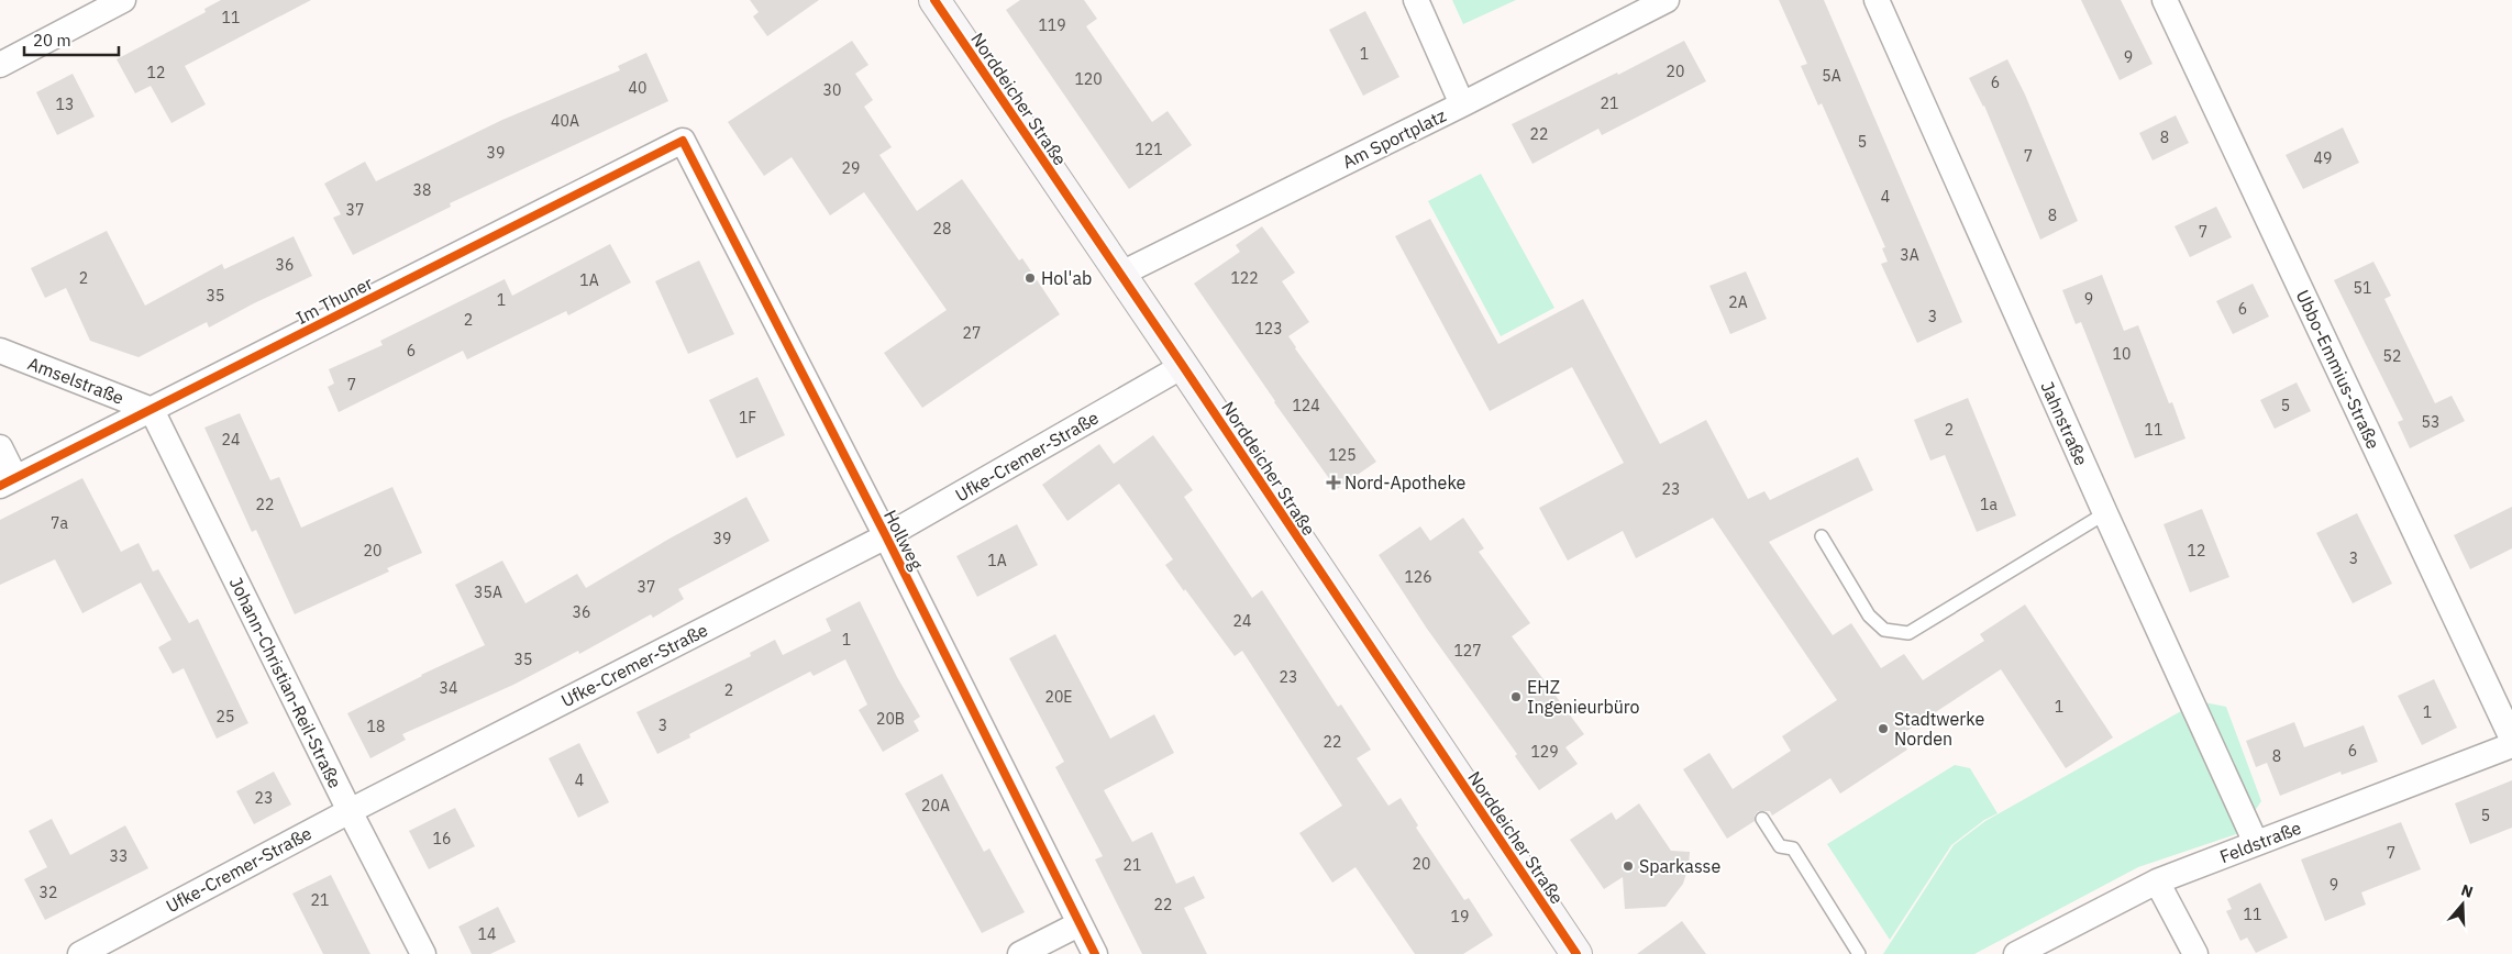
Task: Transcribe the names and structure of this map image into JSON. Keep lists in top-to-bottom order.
{
  "streets": {
    "main road": ["Norddeicher Straße"],
    "street": [
      "Am Sportplatz",
      "Im Thuner",
      "Ubbo-Emmius-Straße",
      "Amselstraße",
      "Jahnstraße",
      "Ufke-Cremer-Straße",
      "Hollweg",
      "Johann-Christian-Reil-Straße",
      "Feldstraße"
    ]
  },
  "crossings": [
    ["Norddeicher Straße", "Am Sportplatz"],
    ["Norddeicher Straße", "Ufke-Cremer-Straße"],
    ["Im Thuner", "Amselstraße"],
    ["Im Thuner", "Hollweg"],
    ["Im Thuner", "Johann-Christian-Reil-Straße"],
    ["Amselstraße", "Johann-Christian-Reil-Straße"],
    ["Jahnstraße", "Feldstraße"],
    ["Ufke-Cremer-Straße", "Hollweg"],
    ["Ufke-Cremer-Straße", "Johann-Christian-Reil-Straße"]
  ],
  "places": {
    "other": [
      "Hol'ab",
      "EHZ Ingenieurbüro",
      "Stadtwerke Norden",
      "Sparkasse"
    ],
    "health": ["Nord-Apotheke"]
  },
  "house_numbers": [
    "11",
    "119",
    "1",
    "9",
    "20",
    "12",
    "5A",
    "120",
    "6",
    "40",
    "30",
    "21",
    "13",
    "40A",
    "22",
    "8",
    "5",
    "121",
    "39",
    "7",
    "49",
    "29",
    "38",
    "4",
    "37",
    "8",
    "28",
    "7",
    "3A",
    "36",
    "2",
    "122",
    "1A",
    "51",
    "35",
    "9",
    "1",
    "2A",
    "6",
    "3",
    "2",
    "123",
    "27",
    "6",
    "10",
    "52",
    "7",
    "124",
    "5",
    "1F",
    "53",
    "2",
    "11",
    "24",
    "125",
    "23",
    "22",
    "1a",
    "7a",
    "39",
    "20",
    "12",
    "3",
    "1A",
    "126",
    "37",
    "35A",
    "36",
    "24",
    "1",
    "127",
    "35",
    "23",
    "34",
    "2",
    "20E",
    "1",
    "1",
    "25",
    "20B",
    "3",
    "18",
    "22",
    "6",
    "129",
    "8",
    "4",
    "23",
    "20A",
    "5",
    "16",
    "7",
    "33",
    "20",
    "21",
    "9",
    "32",
    "21",
    "22",
    "11",
    "19",
    "14"
  ],
  "scale_bar": "20 m",
  "north": "top"
}
